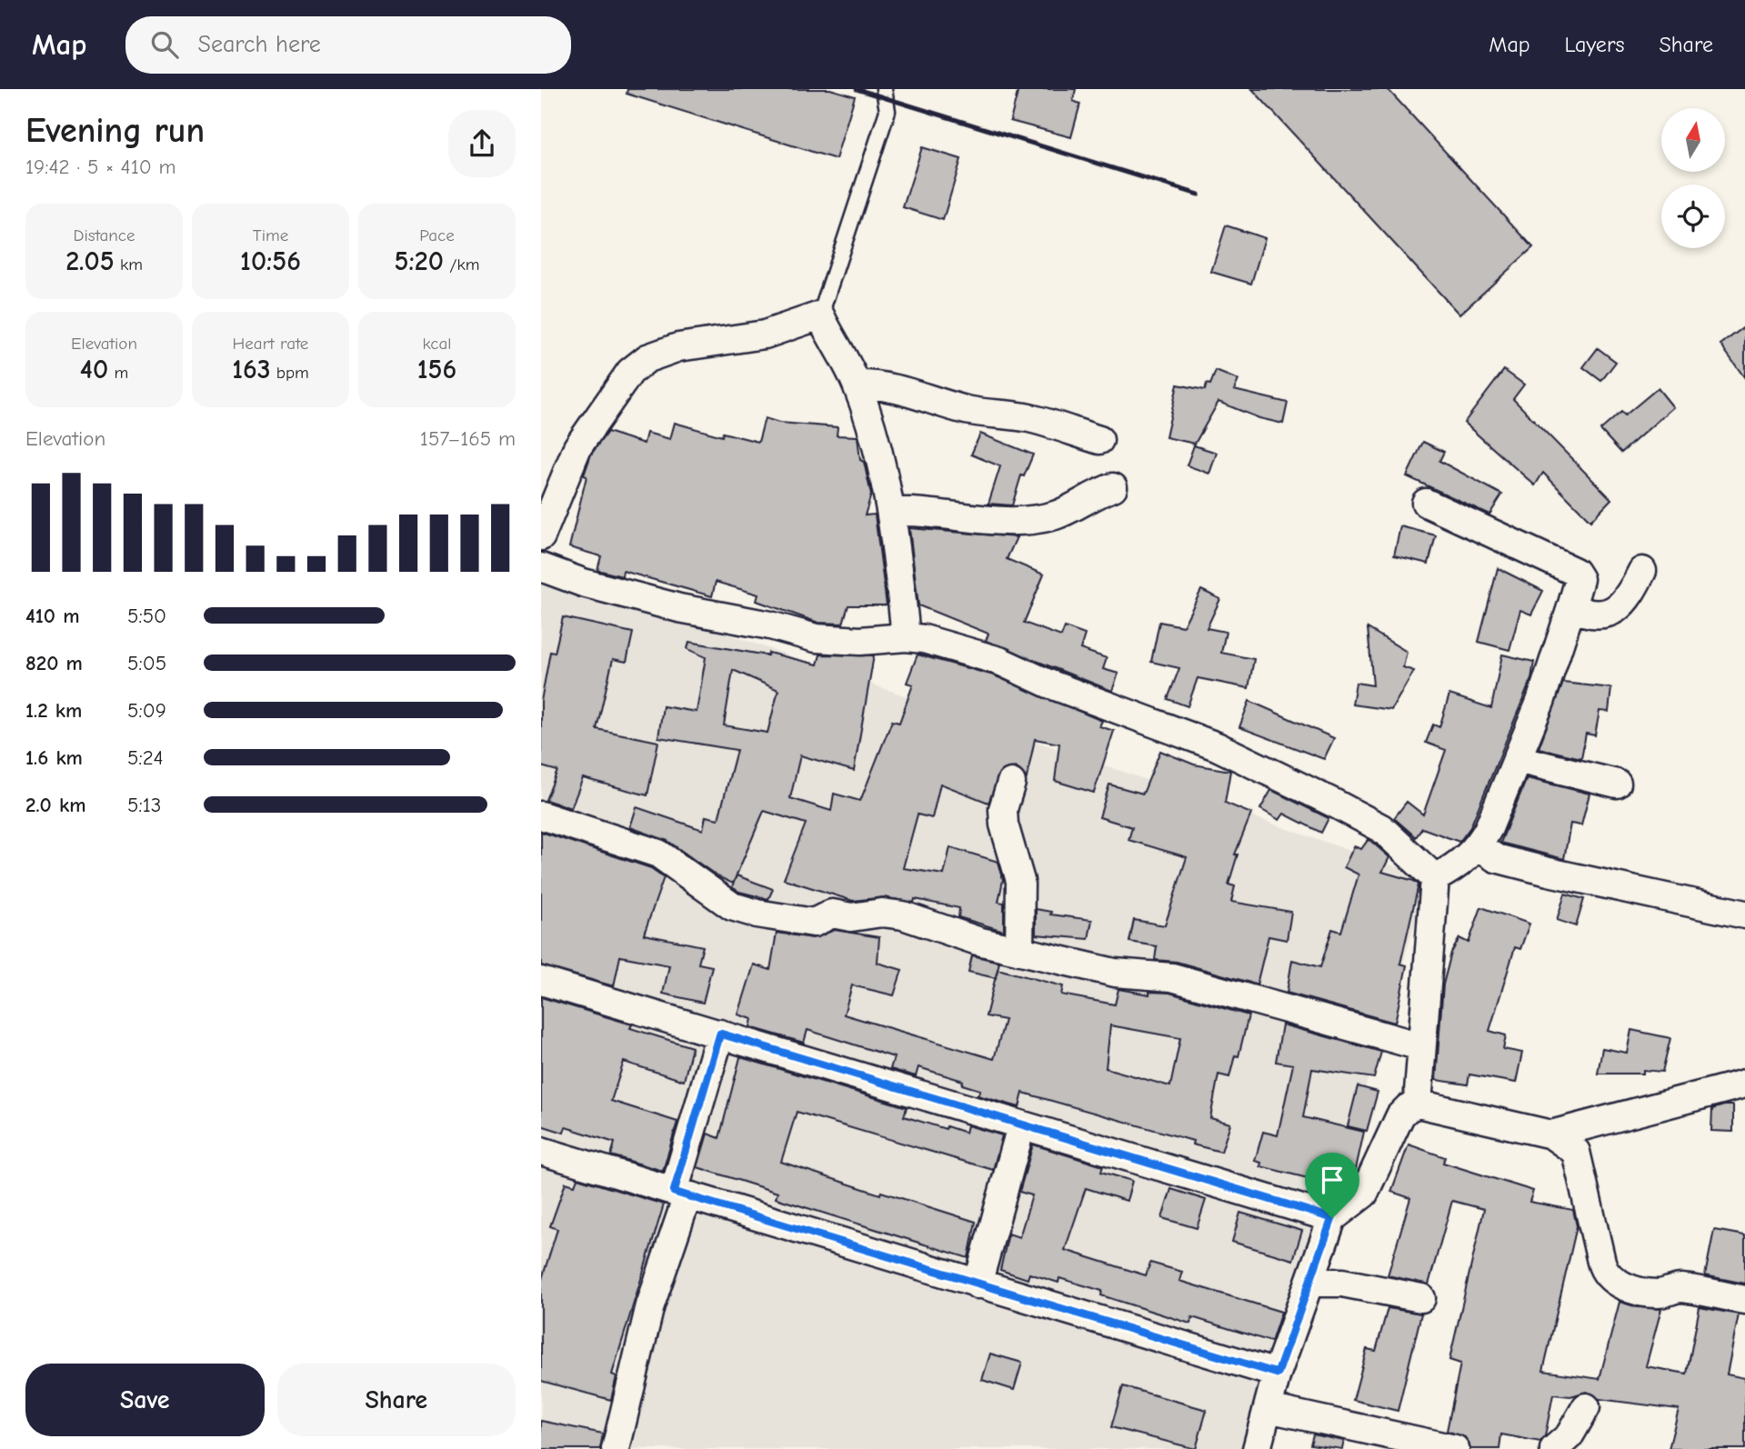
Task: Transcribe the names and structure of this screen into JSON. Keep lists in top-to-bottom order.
{
  "north": "top",
  "page": {
    "header": "Map",
    "search": "Search here",
    "nav": ["Map", "Layers", "Share"],
    "heading": ["Evening run", "19:42 · 5 × 410 m"],
    "stats": [
      ["Distance", "2.05 km"],
      ["Time", "10:56"],
      ["Pace", "5:20 /km"],
      ["Elevation", "40 m"],
      ["Heart rate", "163 bpm"],
      ["kcal", "156"]
    ],
    "chart": ["Elevation", "157–165 m"],
    "list": [
      {
        "name": "410 m",
        "note": "5:50"
      },
      {
        "name": "820 m",
        "note": "5:05"
      },
      {
        "name": "1.2 km",
        "note": "5:09"
      },
      {
        "name": "1.6 km",
        "note": "5:24"
      },
      {
        "name": "2.0 km",
        "note": "5:13"
      }
    ],
    "buttons": ["Save", "Share"]
  }
}
